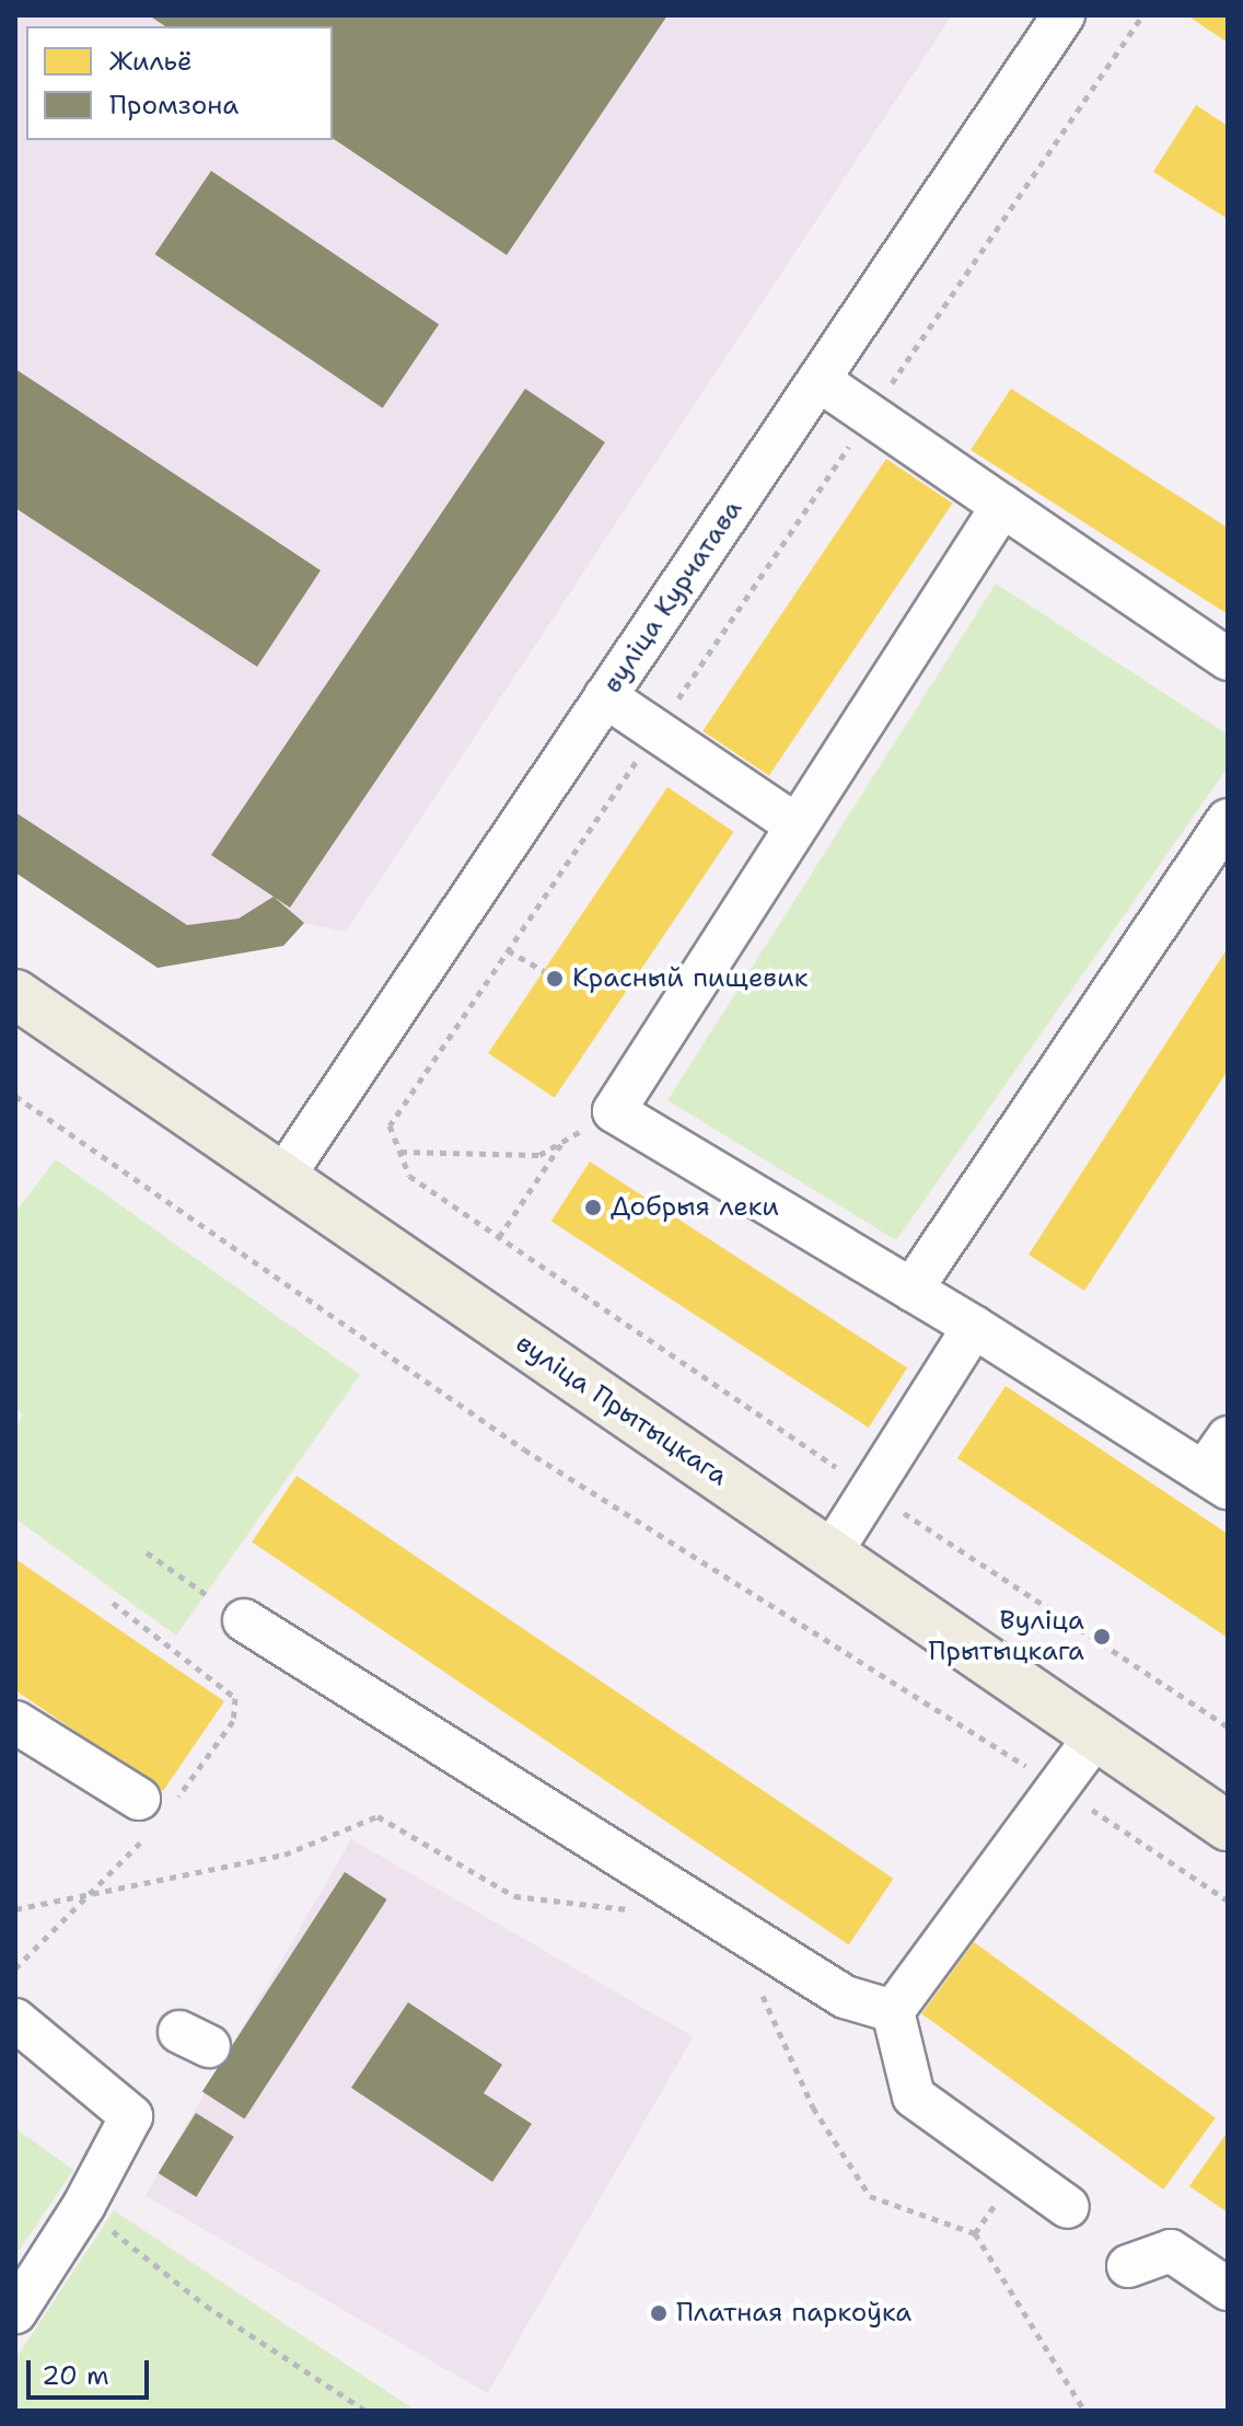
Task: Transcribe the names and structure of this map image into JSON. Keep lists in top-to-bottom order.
{
  "streets": {
    "main road": ["вуліца Прытыцкага"],
    "street": ["вуліца Курчатава"]
  },
  "crossings": [
    ["вуліца Курчатава", "вуліца Прытыцкага"]
  ],
  "places": [
    "Красный пищевик",
    "Добрыя леки",
    "Вуліца Прытыцкага",
    "Платная паркоўка"
  ],
  "legend": ["Жильё", "Промзона"],
  "scale_bar": "20 m"
}
